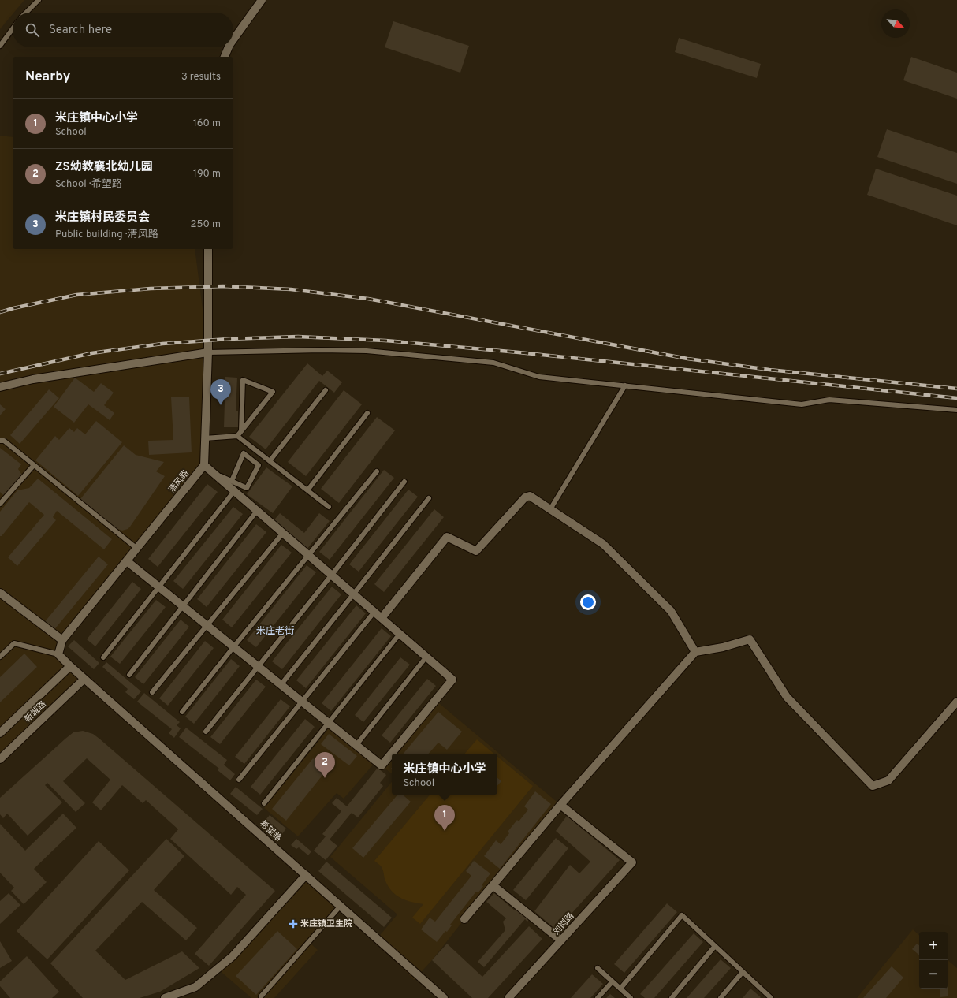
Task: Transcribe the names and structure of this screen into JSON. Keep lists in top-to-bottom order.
{
  "streets": {
    "street": [
      "清风路",
      "新城路",
      "希望路",
      "刘岗路"
    ]
  },
  "crossings": [
    ["新城路", "希望路"]
  ],
  "districts": ["米庄老街"],
  "places": {
    "health": ["米庄镇卫生院"]
  },
  "north": "bottom right",
  "page": {
    "search": "Search here",
    "heading": ["Nearby", "3 results"],
    "list": [
      {
        "mark": "1",
        "name": "米庄镇中心小学",
        "note": "School",
        "value": "160 m"
      },
      {
        "mark": "2",
        "name": "ZS幼教襄北幼儿园",
        "note": "School · 希望路",
        "value": "190 m"
      },
      {
        "mark": "3",
        "name": "米庄镇村民委员会",
        "note": "Public building · 清风路",
        "value": "250 m"
      }
    ],
    "pins": ["3", "2", "1"],
    "popup": ["米庄镇中心小学", "School"],
    "map_buttons": ["+", "−"]
  }
}
